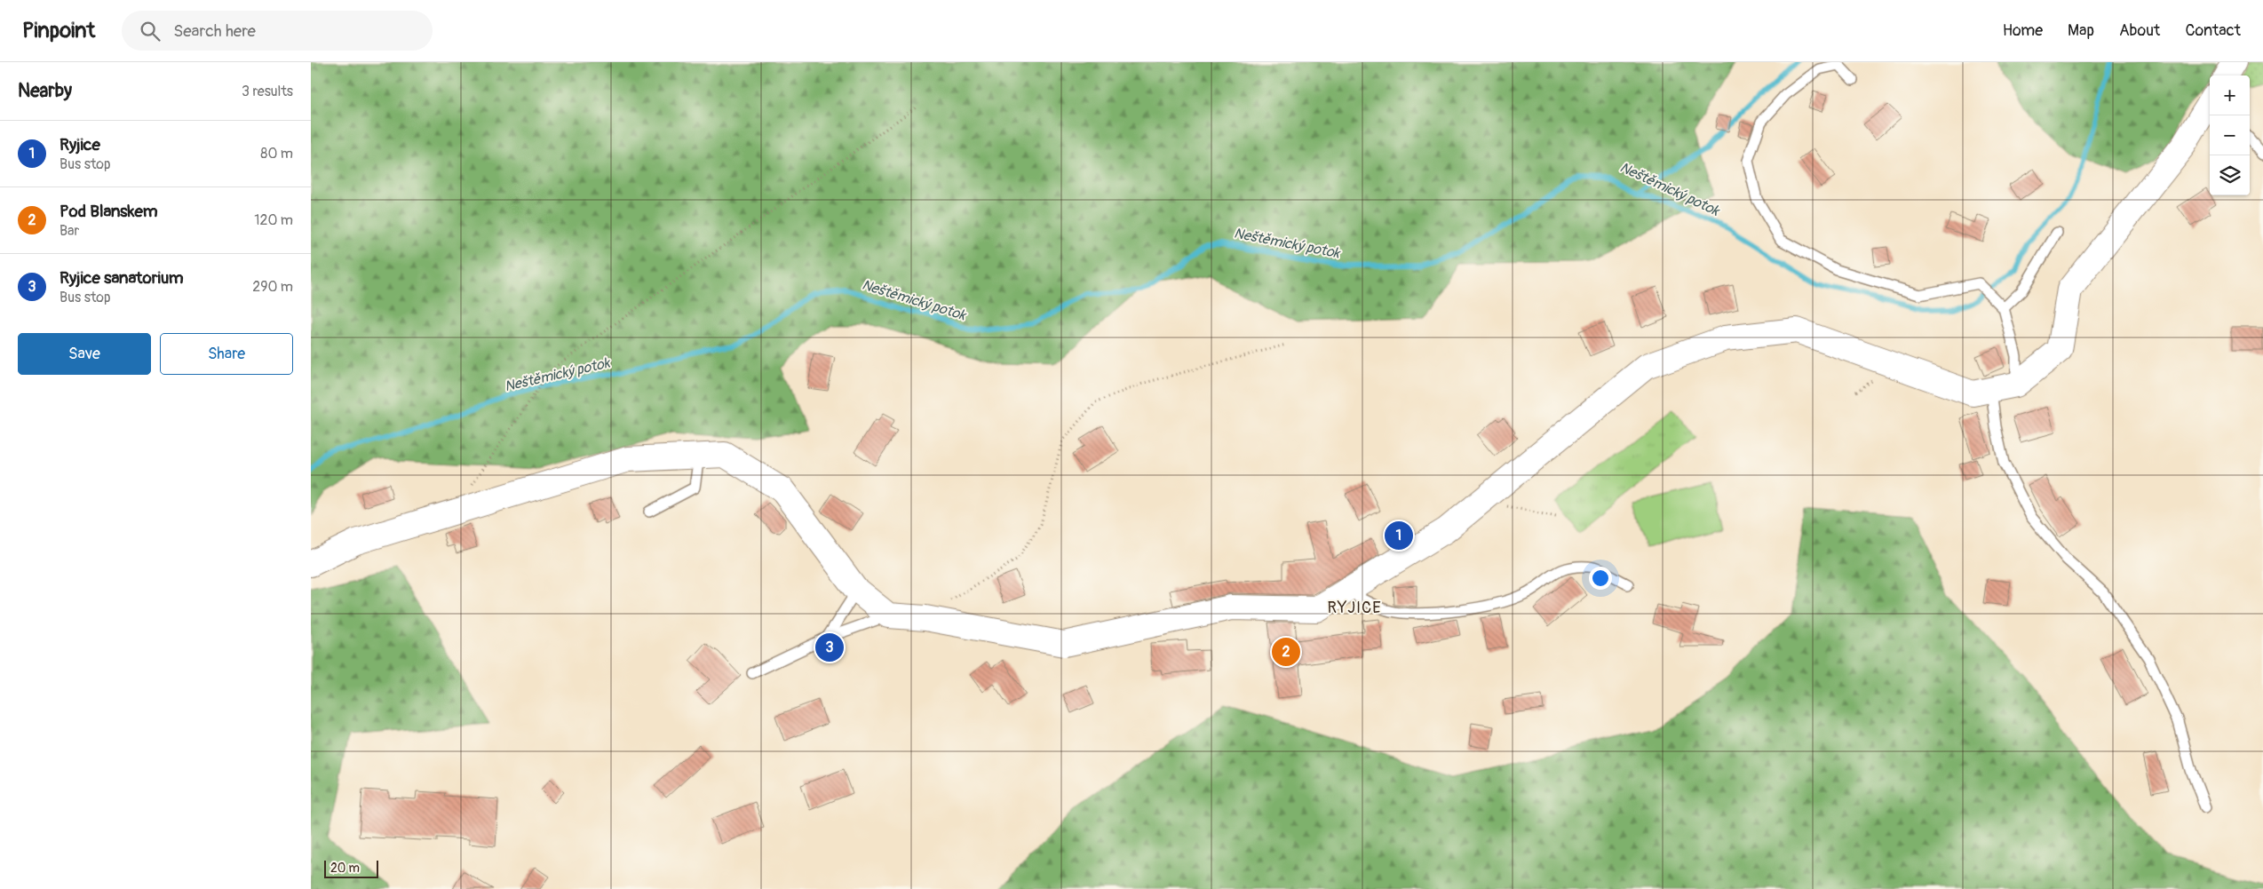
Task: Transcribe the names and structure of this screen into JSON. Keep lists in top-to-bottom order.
{
  "districts": ["RYJICE"],
  "water": ["Neštěmický potok"],
  "scale_bar": "20 m",
  "page": {
    "header": "Pinpoint",
    "search": "Search here",
    "nav": [
      "Home",
      "Map",
      "About",
      "Contact"
    ],
    "heading": ["Nearby", "3 results"],
    "map_buttons": ["+", "−"],
    "list": [
      {
        "mark": "1",
        "name": "Ryjice",
        "note": "Bus stop",
        "value": "80 m"
      },
      {
        "mark": "2",
        "name": "Pod Blanskem",
        "note": "Bar",
        "value": "120 m"
      },
      {
        "mark": "3",
        "name": "Ryjice sanatorium",
        "note": "Bus stop",
        "value": "290 m"
      }
    ],
    "buttons": ["Save", "Share"],
    "pins": ["1", "3", "2"],
    "scale": "20 m"
  }
}
